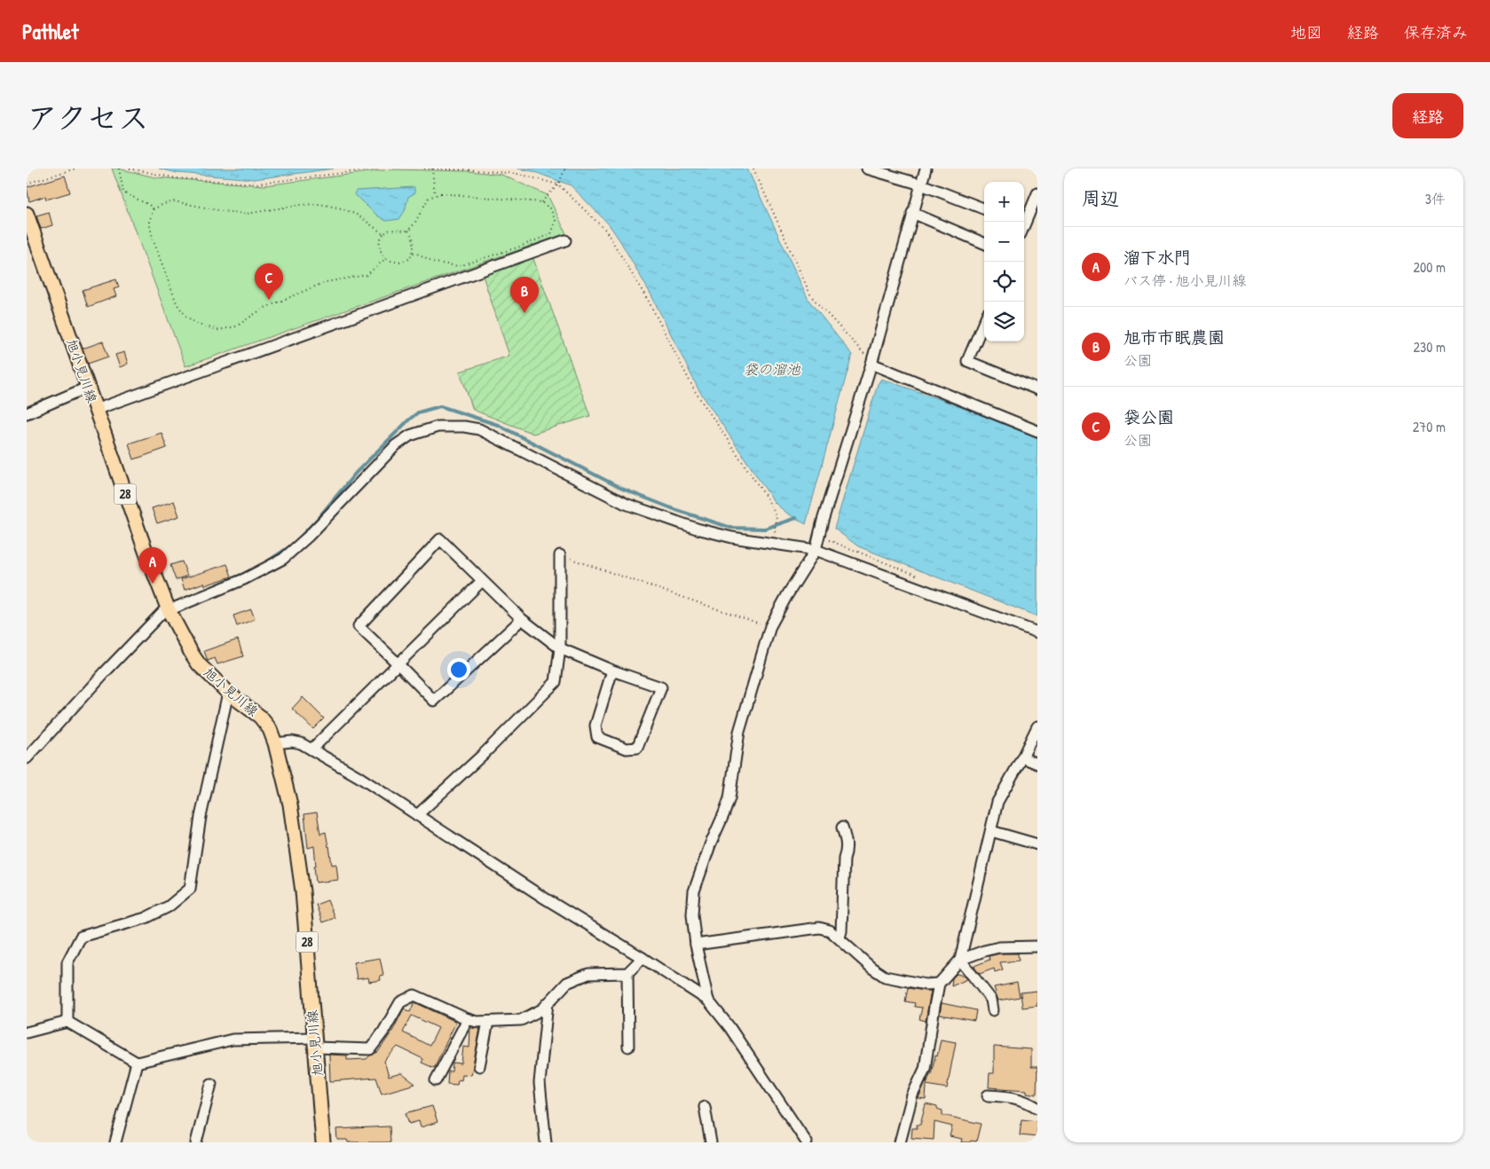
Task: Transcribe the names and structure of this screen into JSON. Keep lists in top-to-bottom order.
{
  "streets": {
    "main road": ["旭小見川線", "28"]
  },
  "water": ["袋の溜池"],
  "page": {
    "header": "Pathlet",
    "nav": ["地図", "経路", "保存済み"],
    "title": "アクセス",
    "buttons": "経路",
    "heading": ["周辺", "3件"],
    "map_buttons": ["+", "−"],
    "list": [
      {
        "mark": "A",
        "name": "溜下水門",
        "note": "バス停 · 旭小見川線",
        "value": "200 m"
      },
      {
        "mark": "B",
        "name": "旭市市眠農園",
        "note": "公園",
        "value": "230 m"
      },
      {
        "mark": "C",
        "name": "袋公園",
        "note": "公園",
        "value": "270 m"
      }
    ],
    "pins": ["C", "B", "A"]
  }
}
